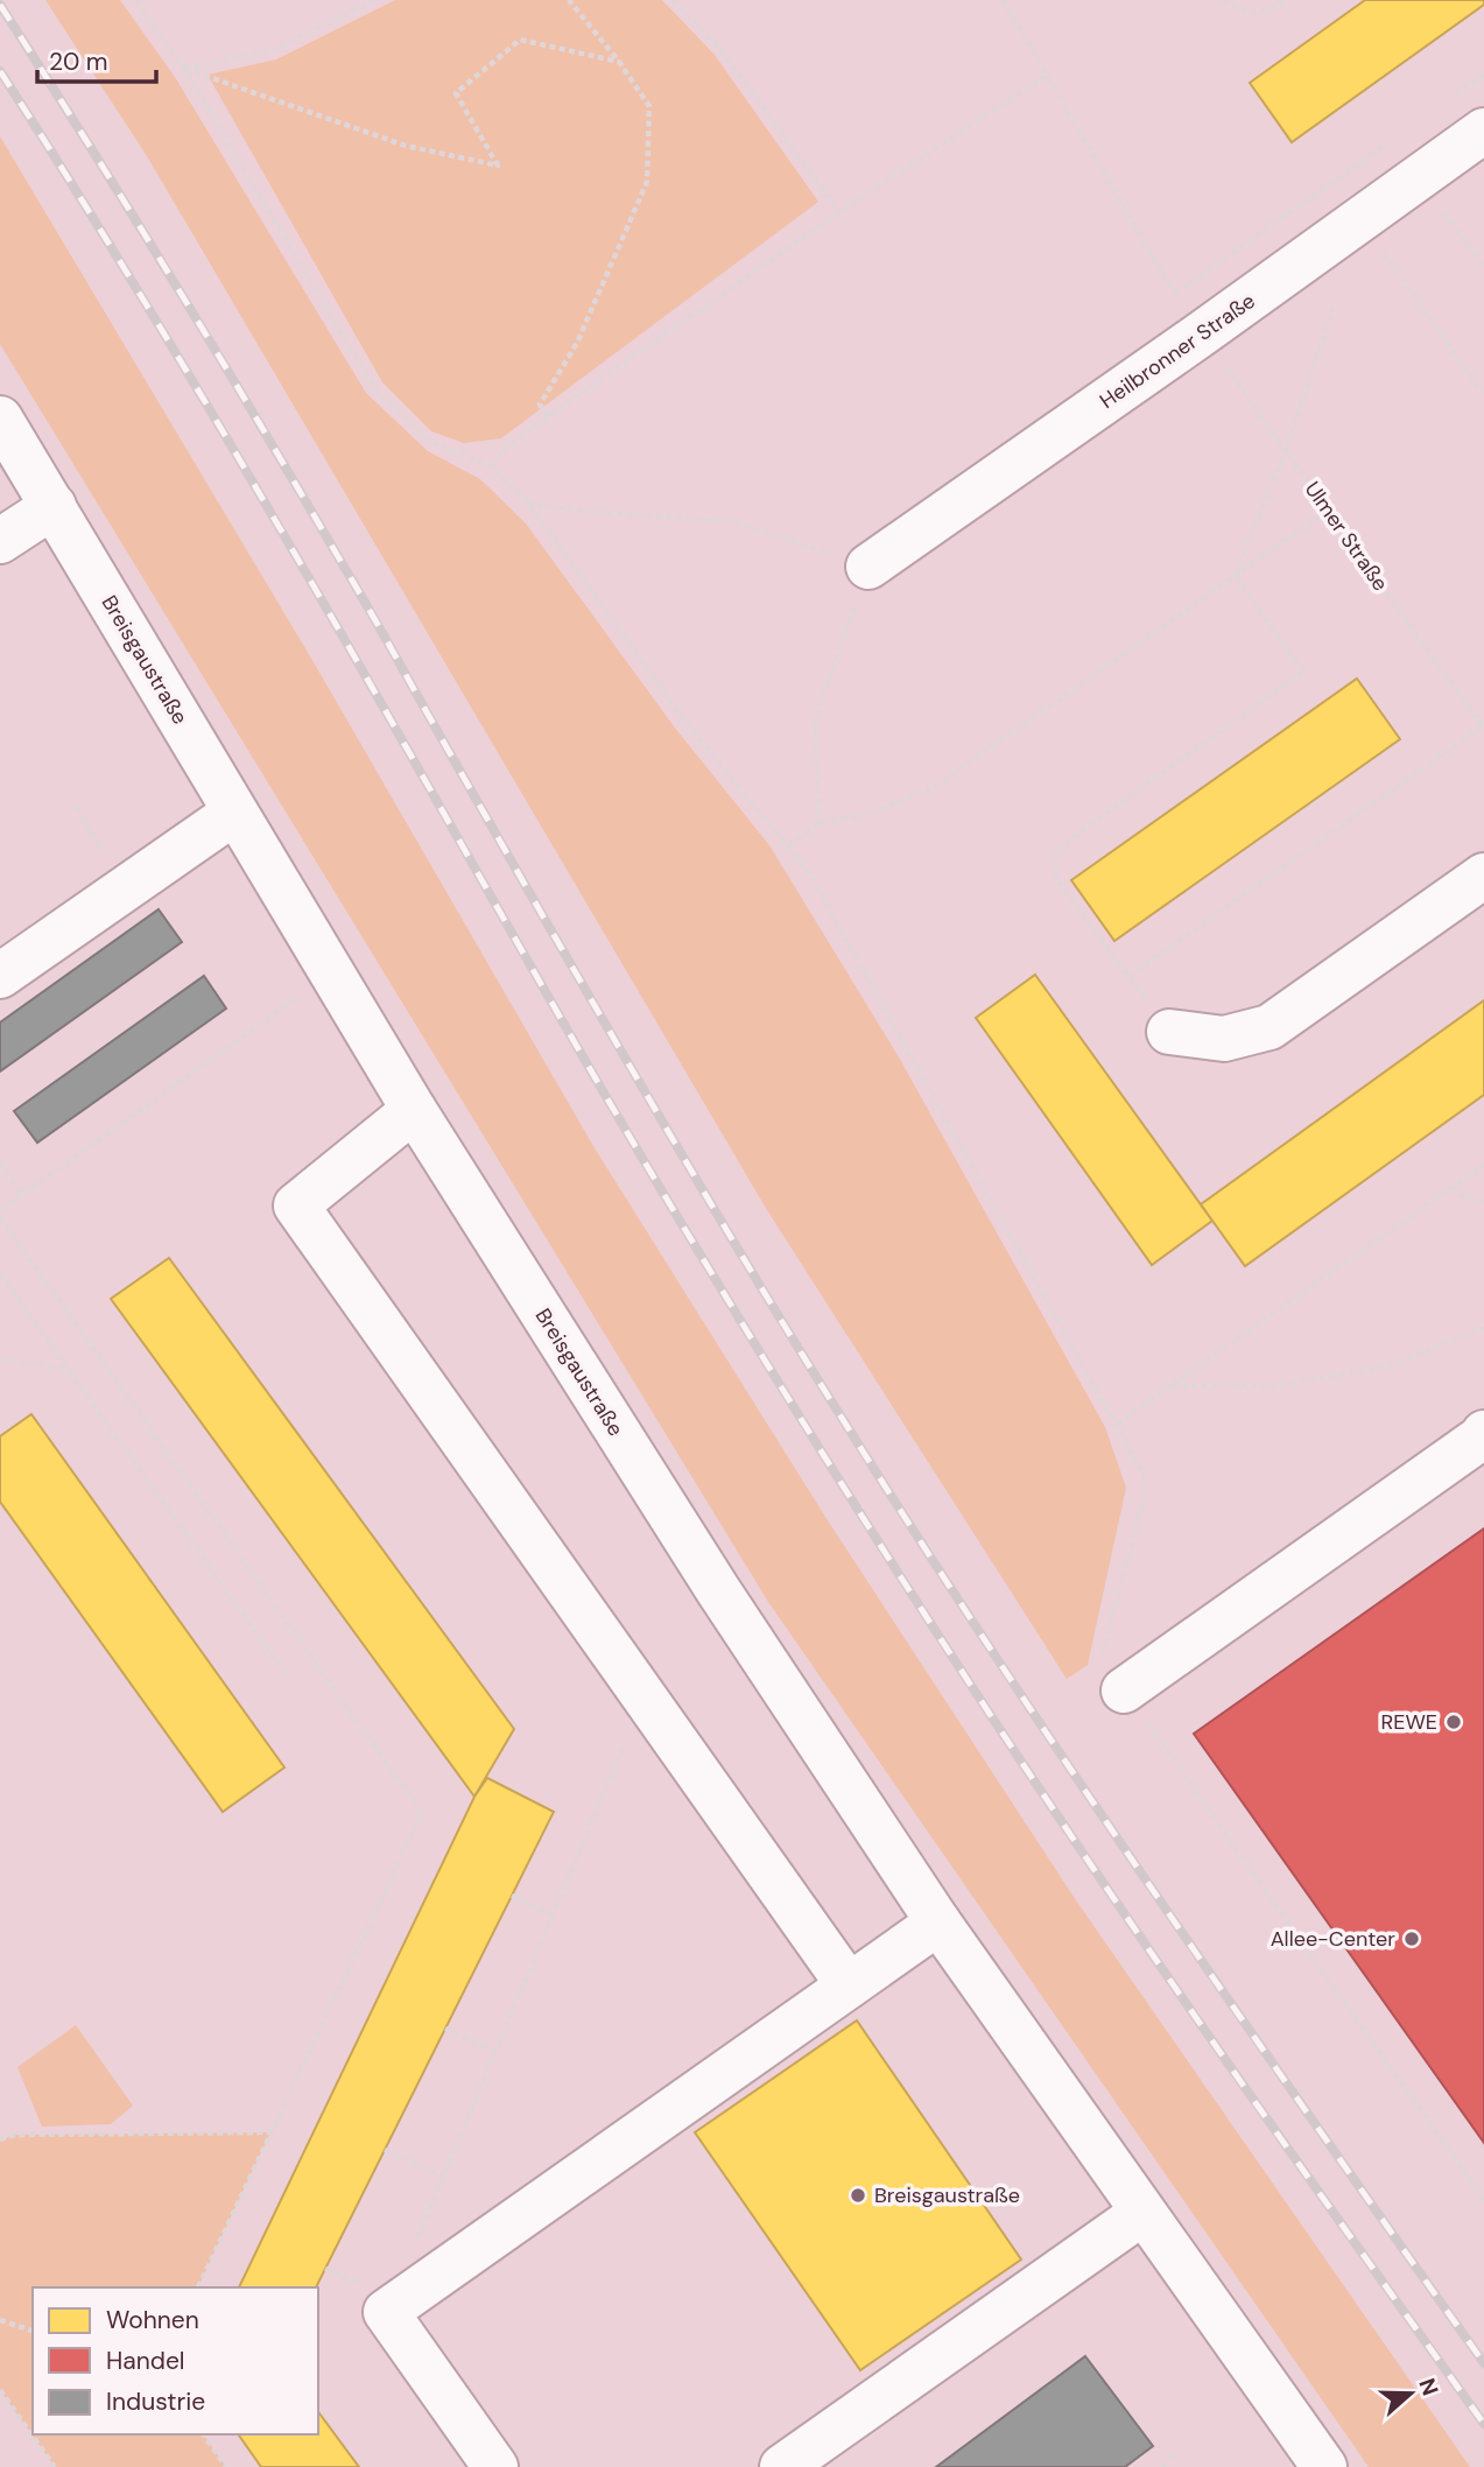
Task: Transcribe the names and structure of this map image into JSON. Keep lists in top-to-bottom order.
{
  "streets": {
    "street": ["Heilbronner Straße", "Breisgaustraße"],
    "path": ["Ulmer Straße"]
  },
  "places": ["REWE", "Allee-Center", "Breisgaustraße"],
  "legend": ["Wohnen", "Handel", "Industrie"],
  "scale_bar": "20 m",
  "north": "right"
}
